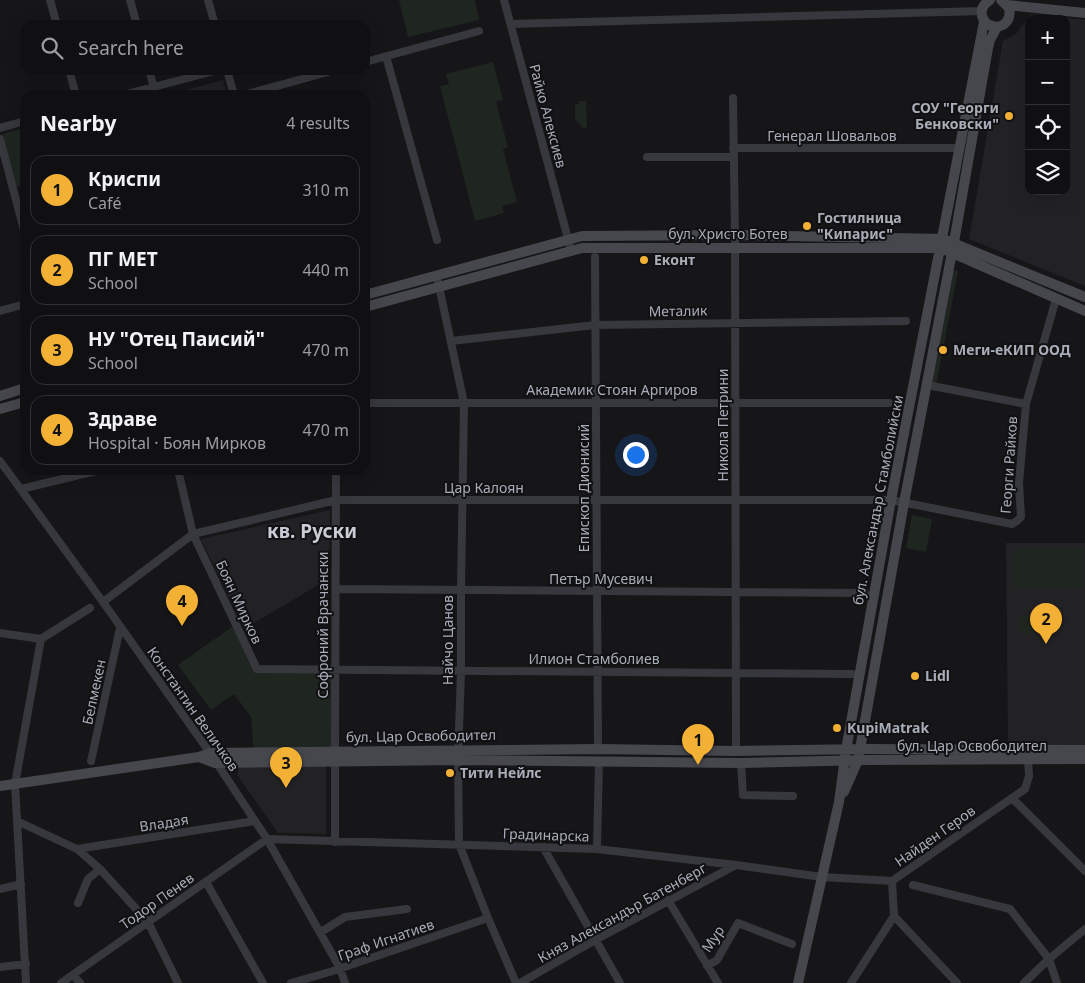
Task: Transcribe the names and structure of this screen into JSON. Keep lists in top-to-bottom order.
{
  "streets": {
    "street": [
      "Райко Алексиев",
      "Генерал Шовальов",
      "бул. Христо Ботев",
      "Металик",
      "Академик Стоян Аргиров",
      "Никола Петрини",
      "Георги Райков",
      "Цар Калоян",
      "Епископ Дионисий",
      "бул. Александър Стамболийски",
      "Петър Мусевич",
      "Боян Мирков",
      "Софроний Врачански",
      "Найчо Цанов",
      "Илион Стамболиев",
      "Белмекен",
      "Константин Величков",
      "бул. Цар Освободител",
      "Владая",
      "Градинарска",
      "Найден Геров",
      "Тодор Пенев",
      "Княз Александър Батенберг",
      "Мур",
      "Граф Игнатиев"
    ]
  },
  "crossings": [
    ["Райко Алексиев", "бул. Христо Ботев"],
    ["Генерал Шовальов", "Никола Петрини"],
    ["Генерал Шовальов", "бул. Александър Стамболийски"],
    ["бул. Христо Ботев", "Никола Петрини"],
    ["бул. Христо Ботев", "Георги Райков"],
    ["бул. Христо Ботев", "бул. Александър Стамболийски"],
    ["бул. Христо Ботев", "Найчо Цанов"],
    ["Металик", "Никола Петрини"],
    ["Металик", "Епископ Дионисий"],
    ["Металик", "Найчо Цанов"],
    ["Академик Стоян Аргиров", "Никола Петрини"],
    ["Академик Стоян Аргиров", "Епископ Дионисий"],
    ["Академик Стоян Аргиров", "Найчо Цанов"],
    ["Никола Петрини", "Цар Калоян"],
    ["Никола Петрини", "Петър Мусевич"],
    ["Никола Петрини", "Илион Стамболиев"],
    ["Никола Петрини", "бул. Цар Освободител"],
    ["Георги Райков", "Цар Калоян"],
    ["Георги Райков", "бул. Александър Стамболийски"],
    ["Цар Калоян", "Епископ Дионисий"],
    ["Цар Калоян", "бул. Александър Стамболийски"],
    ["Цар Калоян", "Боян Мирков"],
    ["Цар Калоян", "Софроний Врачански"],
    ["Цар Калоян", "Найчо Цанов"],
    ["Цар Калоян", "Константин Величков"],
    ["Епископ Дионисий", "Петър Мусевич"],
    ["Епископ Дионисий", "Илион Стамболиев"],
    ["Епископ Дионисий", "бул. Цар Освободител"],
    ["бул. Александър Стамболийски", "бул. Цар Освободител"],
    ["бул. Александър Стамболийски", "Градинарска"],
    ["бул. Александър Стамболийски", "Найден Геров"],
    ["Петър Мусевич", "Софроний Врачански"],
    ["Петър Мусевич", "Найчо Цанов"],
    ["Боян Мирков", "Софроний Врачански"],
    ["Боян Мирков", "Илион Стамболиев"],
    ["Софроний Врачански", "Илион Стамболиев"],
    ["Софроний Врачански", "бул. Цар Освободител"],
    ["Найчо Цанов", "Илион Стамболиев"],
    ["Найчо Цанов", "бул. Цар Освободител"],
    ["Найчо Цанов", "Градинарска"],
    ["Найчо Цанов", "Княз Александър Батенберг"],
    ["Найчо Цанов", "Граф Игнатиев"],
    ["Белмекен", "Константин Величков"],
    ["Константин Величков", "бул. Цар Освободител"],
    ["Константин Величков", "Владая"],
    ["Константин Величков", "Градинарска"],
    ["Константин Величков", "Тодор Пенев"],
    ["Константин Величков", "Граф Игнатиев"],
    ["бул. Цар Освободител", "Найден Геров"],
    ["Градинарска", "Найден Геров"],
    ["Градинарска", "Тодор Пенев"],
    ["Градинарска", "Княз Александър Батенберг"]
  ],
  "districts": ["кв. Руски"],
  "places": [
    "СОУ \"Георги Бенковски\"",
    "Гостилница \"Кипарис\"",
    "Еконт",
    "Меги-еКИП ООД",
    "Lidl",
    "KupiMatrak",
    "Тити Нейлс"
  ],
  "page": {
    "map_buttons": ["+", "−"],
    "search": "Search here",
    "heading": ["Nearby", "4 results"],
    "list": [
      {
        "mark": "1",
        "name": "Криспи",
        "note": "Café",
        "value": "310 m"
      },
      {
        "mark": "2",
        "name": "ПГ МЕТ",
        "note": "School",
        "value": "440 m"
      },
      {
        "mark": "3",
        "name": "НУ \"Отец Паисий\"",
        "note": "School",
        "value": "470 m"
      },
      {
        "mark": "4",
        "name": "Здраве",
        "note": "Hospital · Боян Мирков",
        "value": "470 m"
      }
    ],
    "pins": [
      "4",
      "2",
      "1",
      "3"
    ]
  }
}
